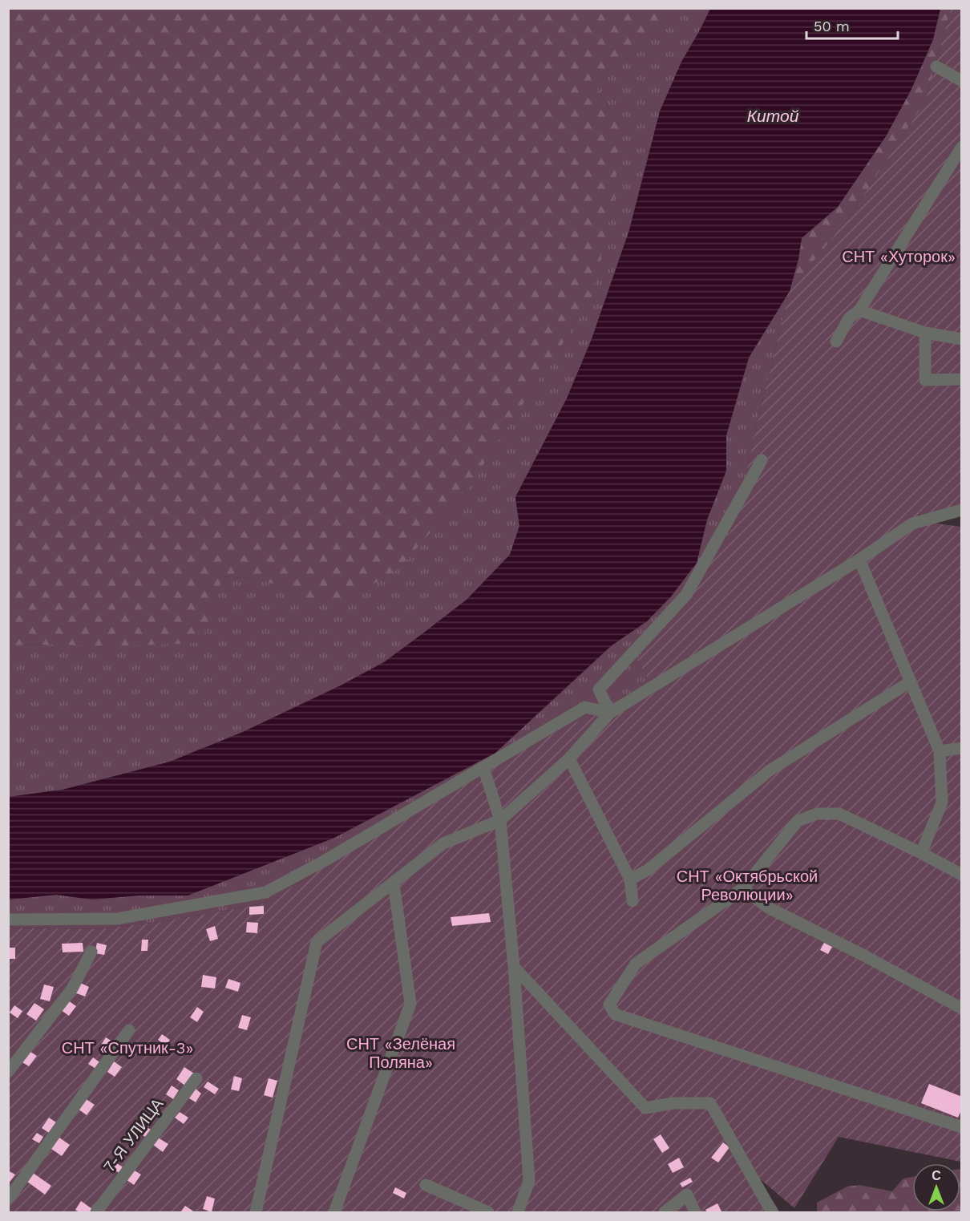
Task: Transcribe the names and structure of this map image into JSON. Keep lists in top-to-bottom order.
{
  "streets": {
    "street": ["7-Я УЛИЦА"]
  },
  "water": ["Китой"],
  "parks": [
    "СНТ «Хуторок»",
    "СНТ «Октябрьской Революции»",
    "СНТ «Зелёная Поляна»",
    "СНТ «Спутник-3»"
  ],
  "scale_bar": "50 m",
  "north": "top"
}
